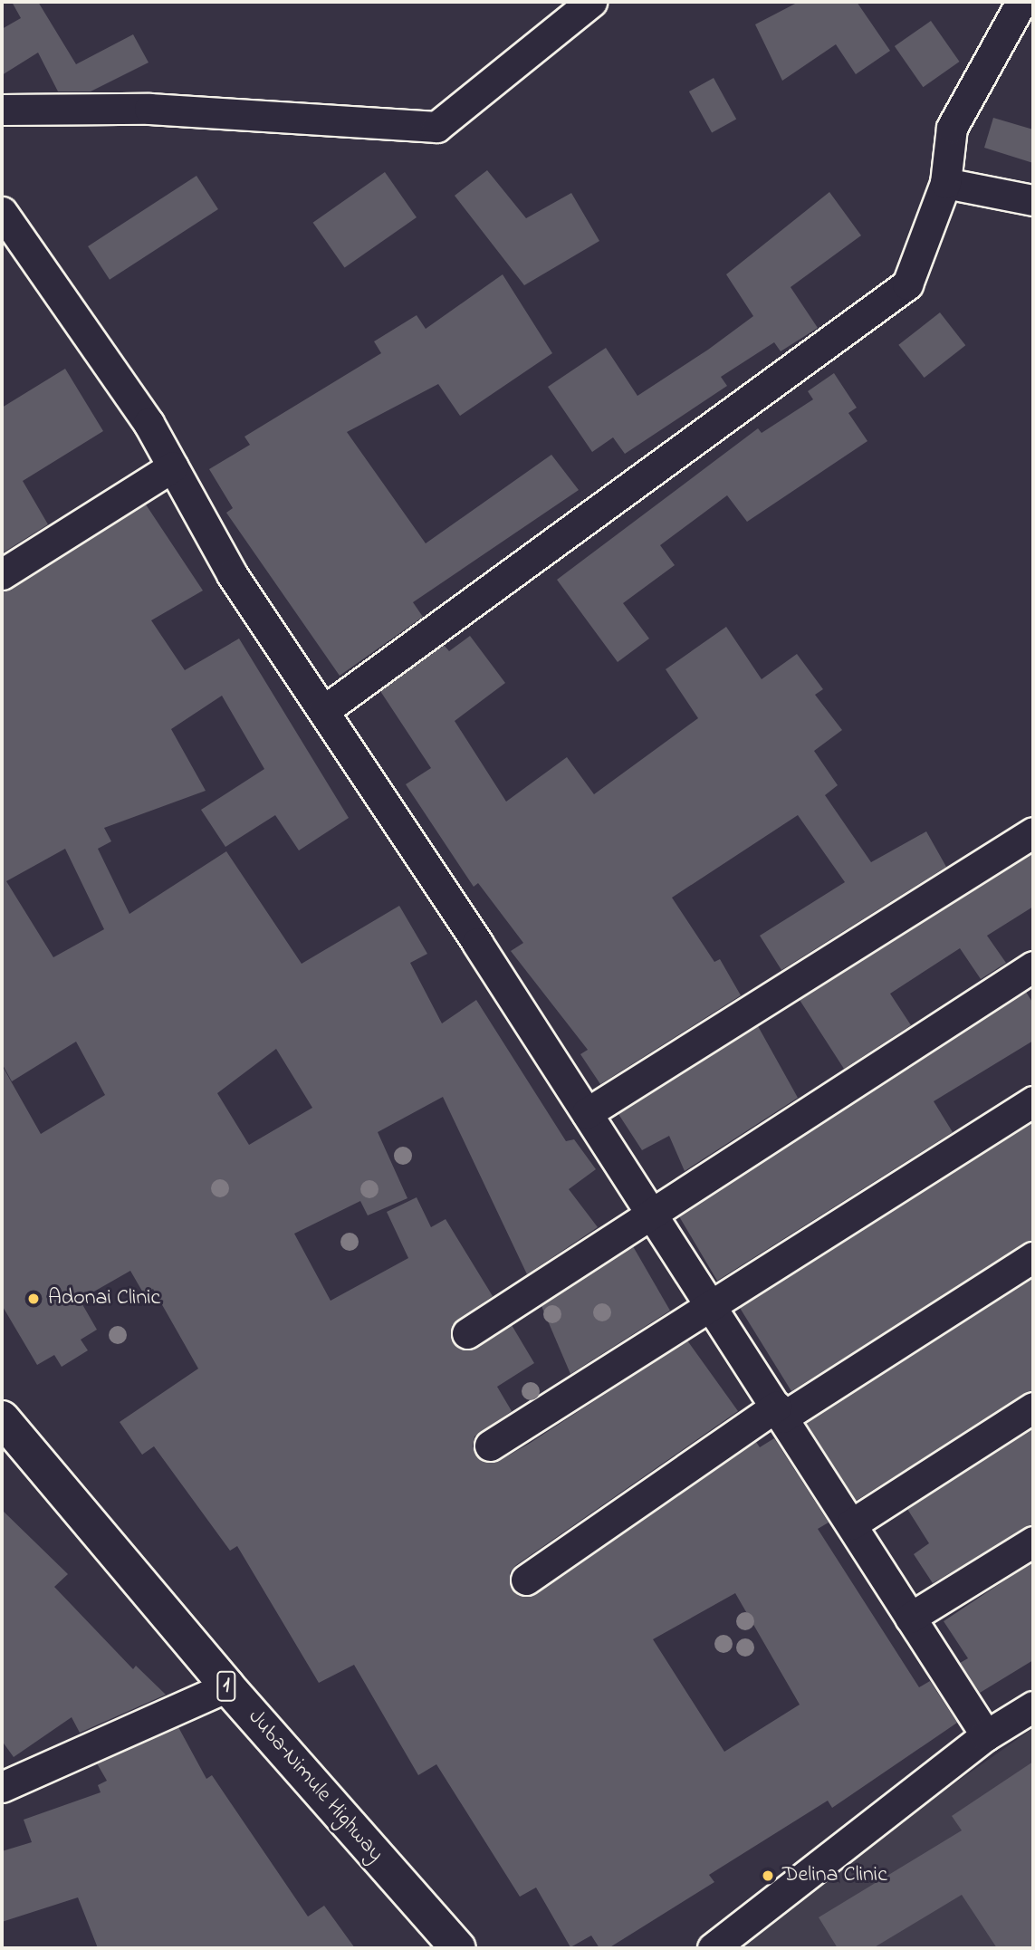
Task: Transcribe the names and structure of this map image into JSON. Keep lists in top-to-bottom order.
{
  "streets": {
    "main road": ["1", "Juba–Nimule Highway"]
  },
  "places": ["Adonai Clinic", "Delina Clinic"]
}
